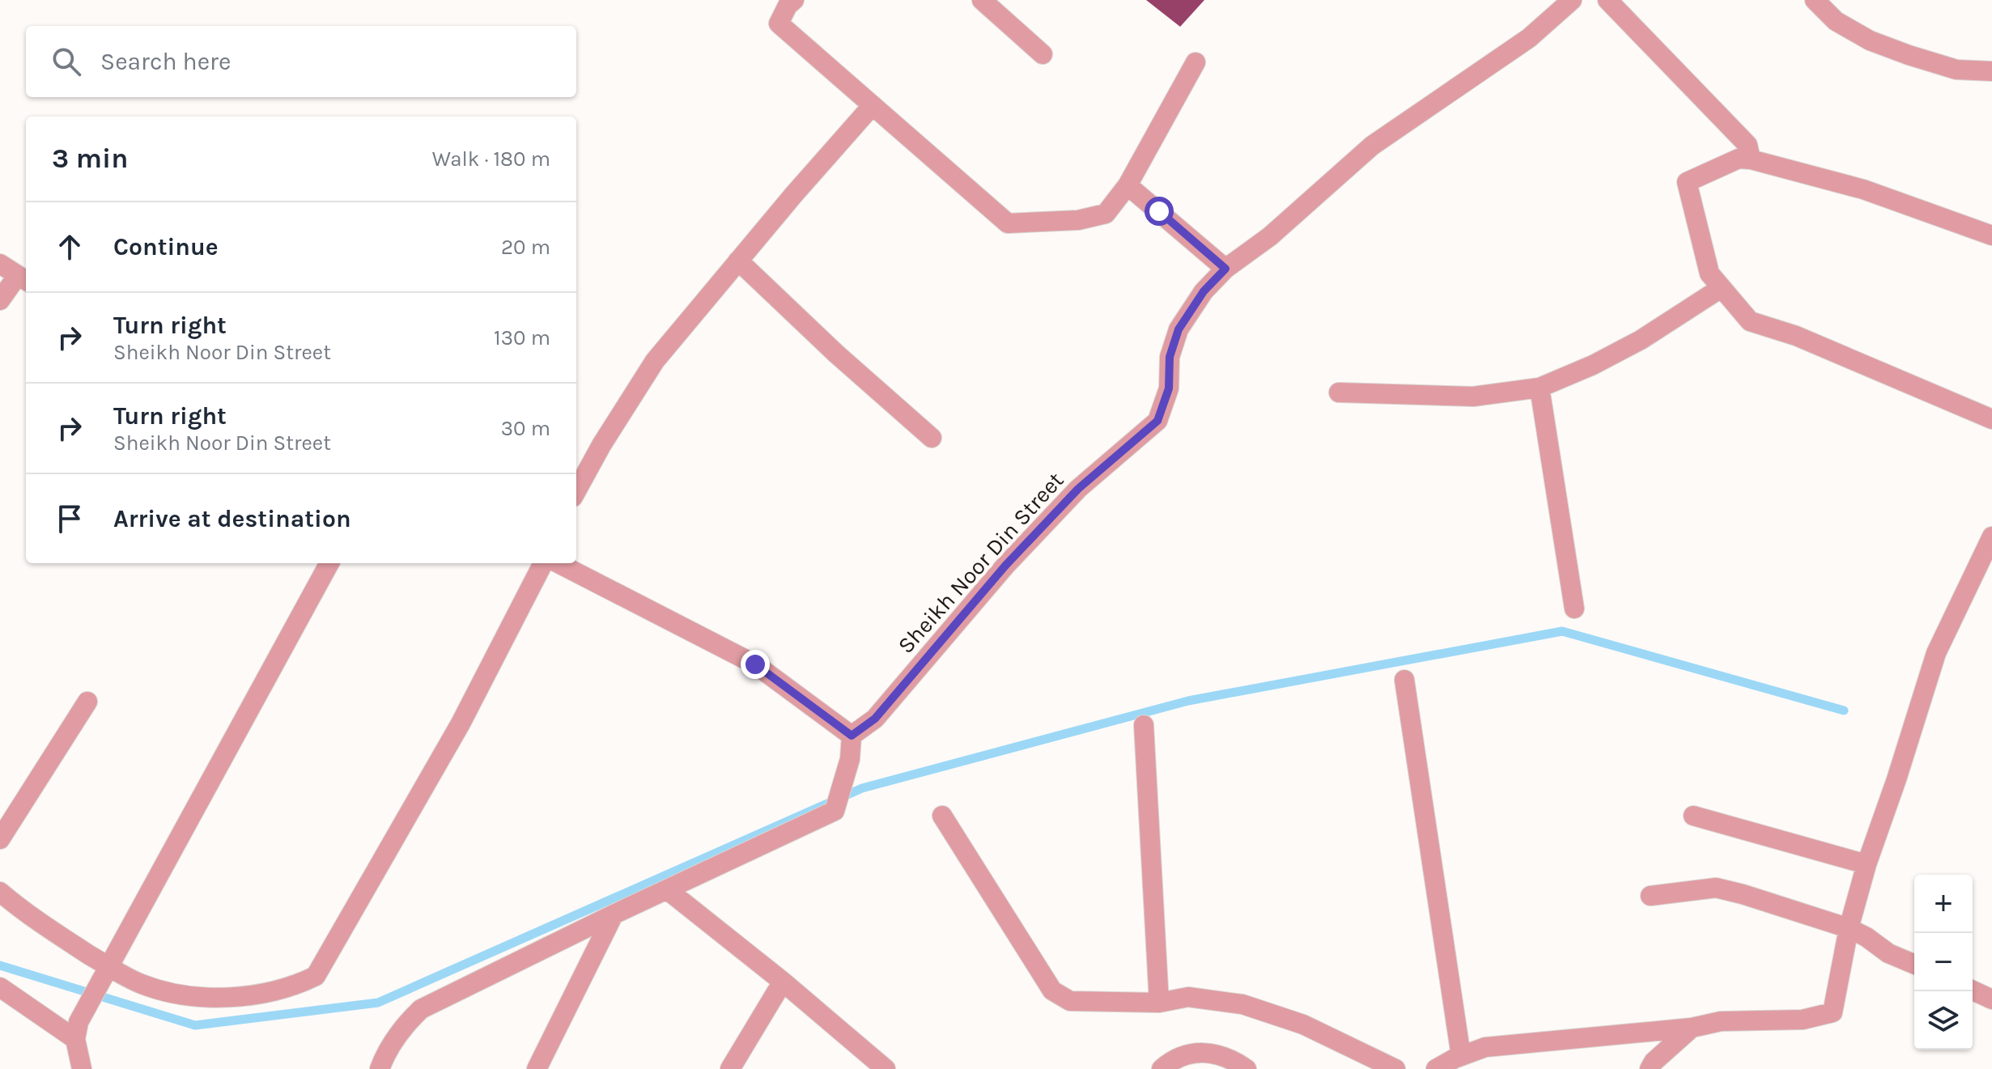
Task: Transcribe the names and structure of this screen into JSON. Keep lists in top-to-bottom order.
{
  "streets": {
    "street": ["Sheikh Noor Din Street"]
  },
  "page": {
    "search": "Search here",
    "heading": ["3 min", "Walk · 180 m"],
    "list": [
      ["Continue", "20 m"],
      ["Turn right", "Sheikh Noor Din Street", "130 m"],
      ["Turn right", "Sheikh Noor Din Street", "30 m"],
      "Arrive at destination"
    ],
    "map_buttons": ["+", "−"]
  }
}
